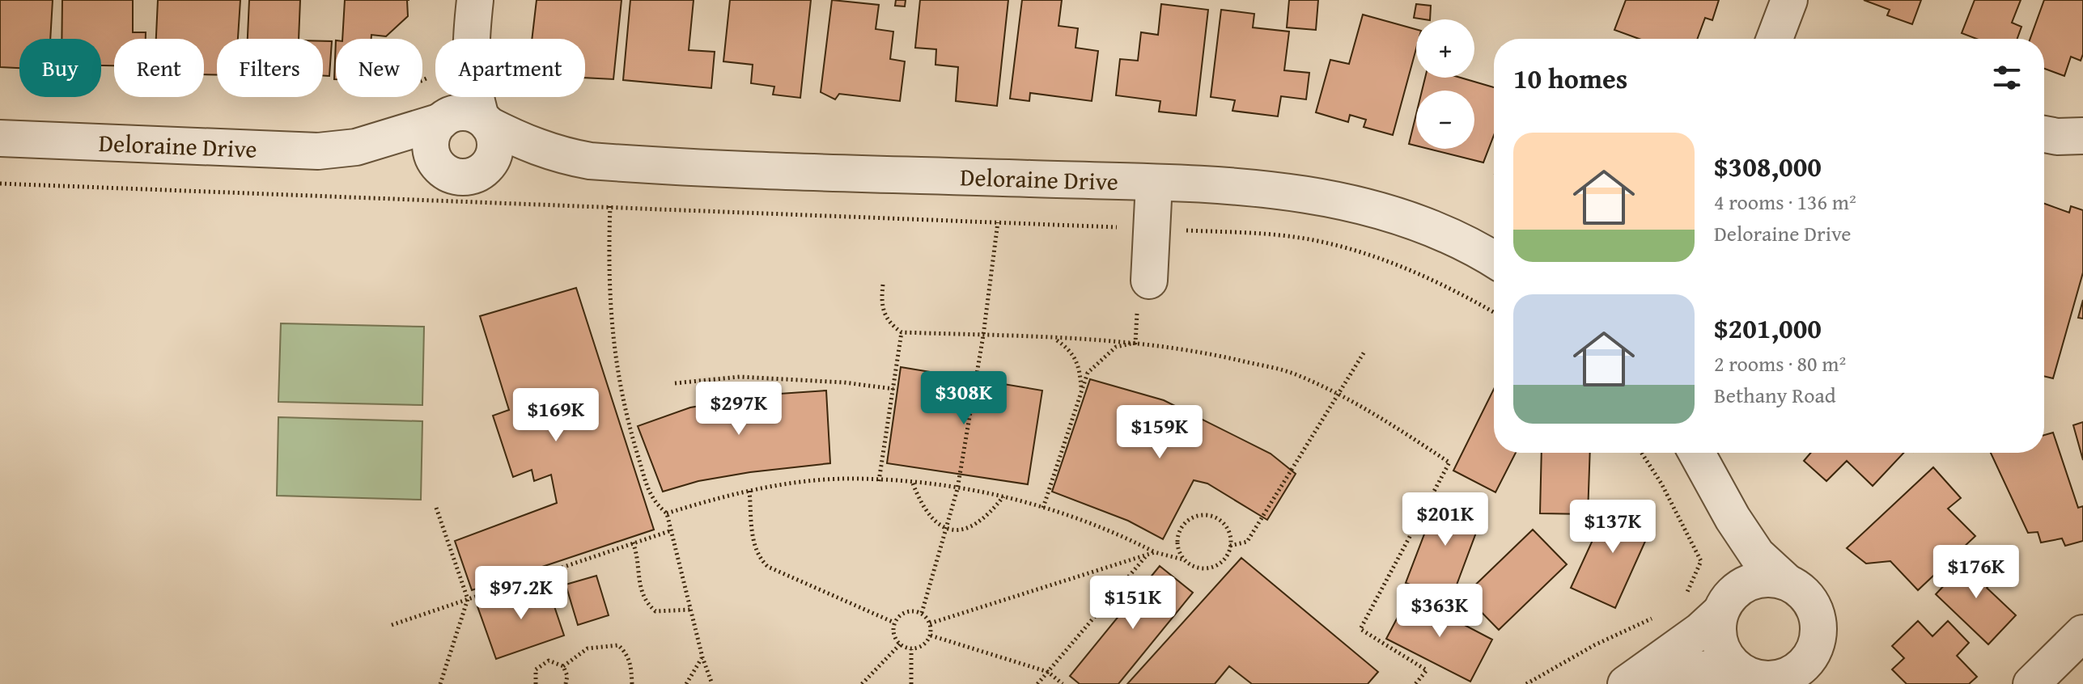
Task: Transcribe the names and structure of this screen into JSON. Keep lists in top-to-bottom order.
{
  "streets": {
    "street": ["Deloraine Drive"]
  },
  "page": {
    "map_buttons": ["+", "−"],
    "chip": [
      "Buy",
      "Rent",
      "Filters",
      "New",
      "Apartment"
    ],
    "heading": "10 homes",
    "list": [
      {
        "name": "$308,000",
        "note": "4 rooms · 136 m² · Deloraine Drive"
      },
      {
        "name": "$201,000",
        "note": "2 rooms · 80 m² · Bethany Road"
      }
    ],
    "price": [
      "$308K",
      "$297K",
      "$169K",
      "$159K",
      "$201K",
      "$137K",
      "$176K",
      "$97.2K",
      "$151K",
      "$363K"
    ]
  }
}
